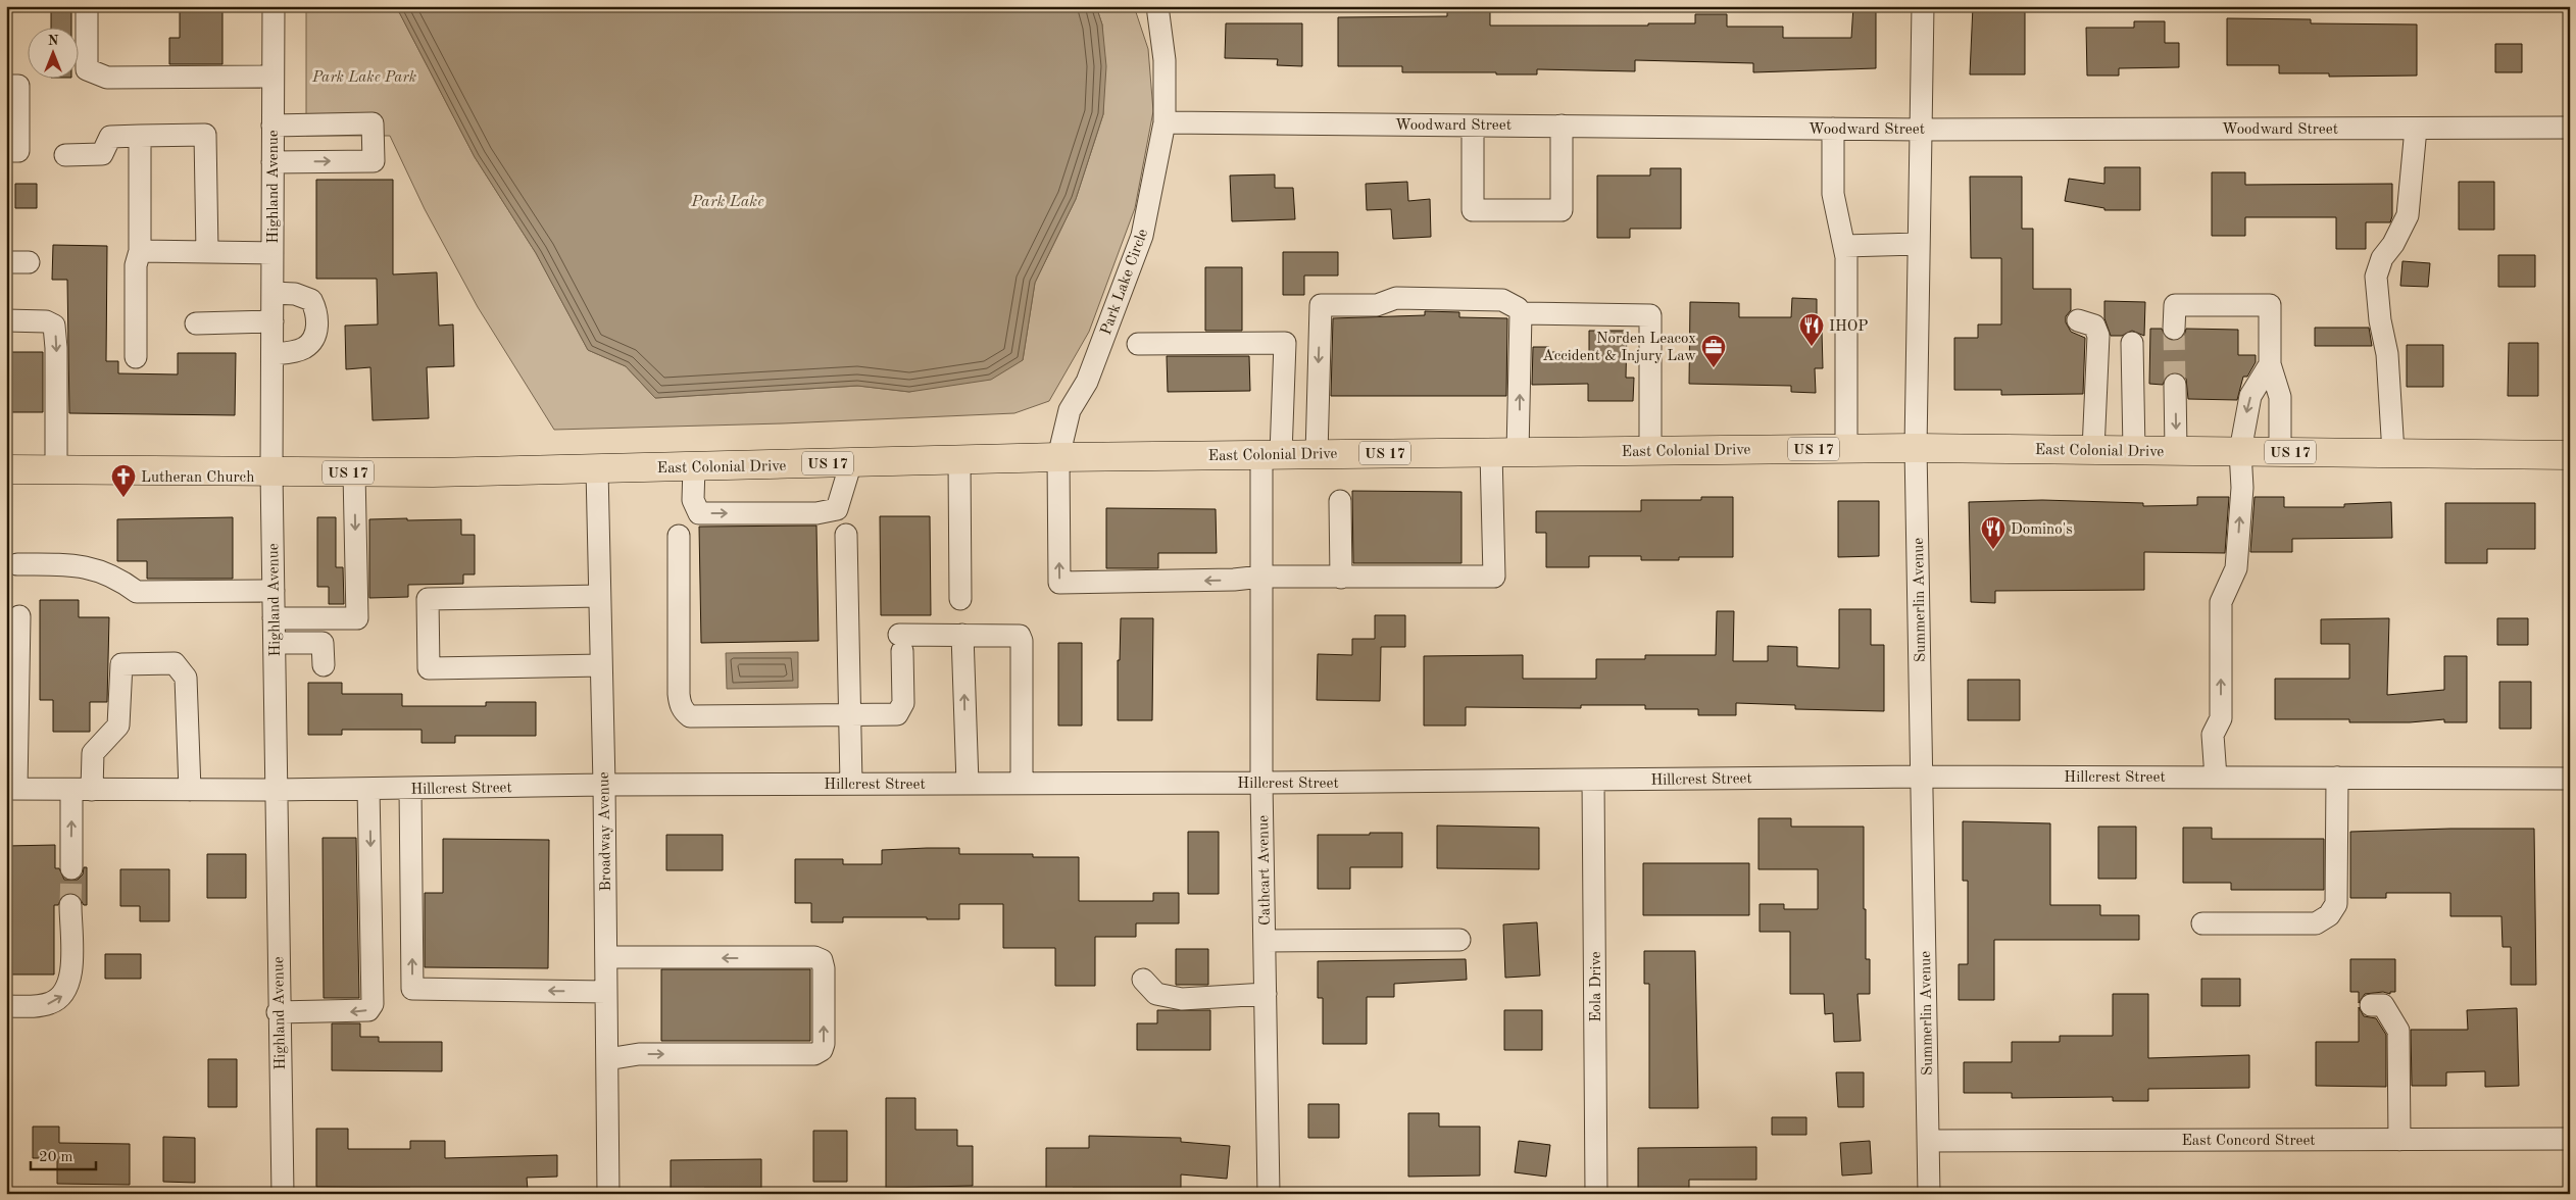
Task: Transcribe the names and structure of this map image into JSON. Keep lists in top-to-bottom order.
{
  "streets": {
    "highway": ["US 17", "East Colonial Drive"],
    "street": [
      "Woodward Street",
      "Highland Avenue",
      "Park Lake Circle",
      "Summerlin Avenue",
      "Hillcrest Street",
      "Broadway Avenue",
      "Cathcart Avenue",
      "Eola Drive",
      "East Concord Street"
    ]
  },
  "crossings": [
    ["Woodward Street", "Park Lake Circle"],
    ["Woodward Street", "Summerlin Avenue"],
    ["Highland Avenue", "East Colonial Drive"],
    ["Highland Avenue", "Hillcrest Street"],
    ["Park Lake Circle", "East Colonial Drive"],
    ["Park Lake Circle", "Cathcart Avenue"],
    ["East Colonial Drive", "Summerlin Avenue"],
    ["East Colonial Drive", "Broadway Avenue"],
    ["East Colonial Drive", "Cathcart Avenue"],
    ["Summerlin Avenue", "Hillcrest Street"],
    ["Summerlin Avenue", "East Concord Street"],
    ["Hillcrest Street", "Broadway Avenue"],
    ["Hillcrest Street", "Cathcart Avenue"],
    ["Hillcrest Street", "Eola Drive"]
  ],
  "water": ["Park Lake"],
  "parks": ["Park Lake Park"],
  "places": {
    "restaurant": ["IHOP", "Domino's"],
    "office": ["Norden Leacox Accident & Injury Law"],
    "church": ["Lutheran Church"]
  },
  "scale_bar": "20 m",
  "north": "top"
}
